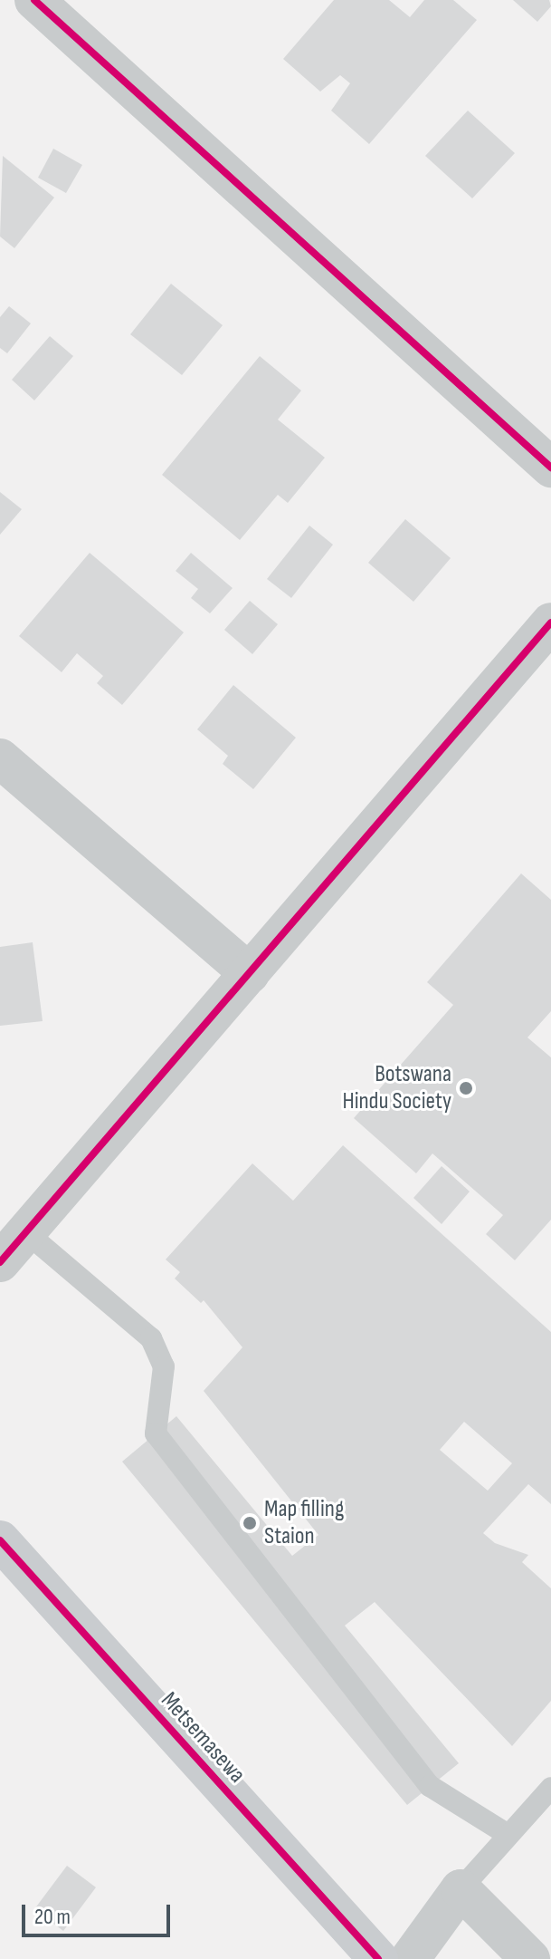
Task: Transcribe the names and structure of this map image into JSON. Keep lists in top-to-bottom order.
{
  "streets": {
    "street": ["Metsemasewa"]
  },
  "places": ["Botswana Hindu Society", "Map filling Staion"],
  "scale_bar": "20 m"
}
